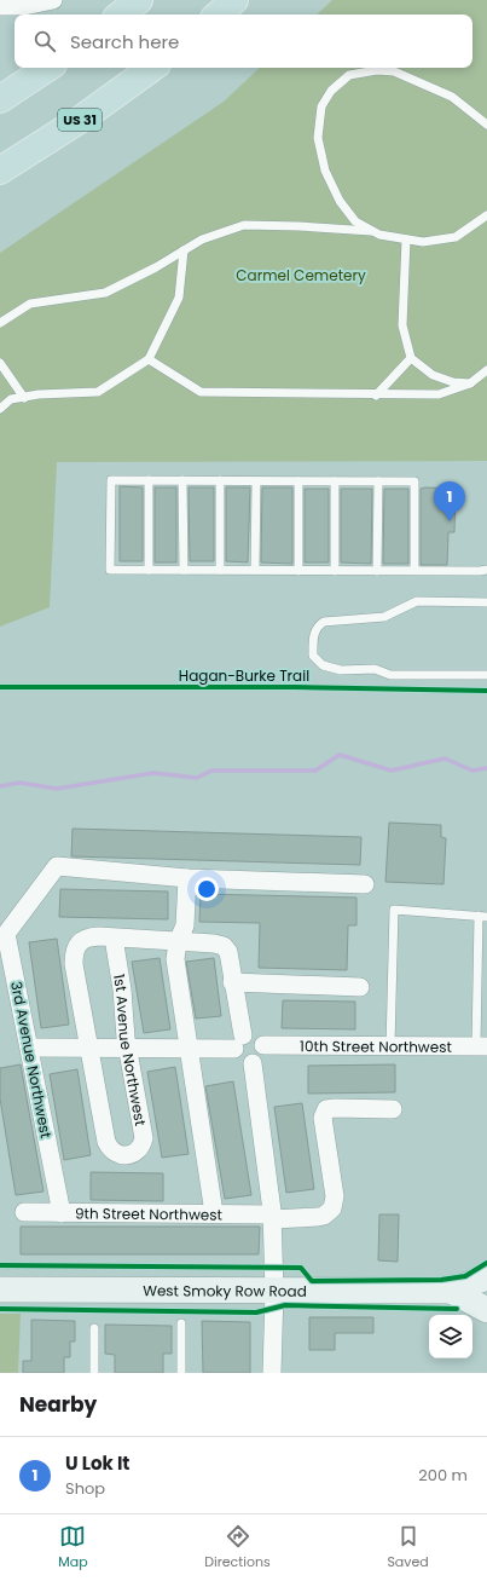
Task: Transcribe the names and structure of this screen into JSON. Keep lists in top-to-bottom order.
{
  "streets": {
    "highway": ["US 31"],
    "street": [
      "10th Street Northwest",
      "1st Avenue Northwest",
      "3rd Avenue Northwest",
      "9th Street Northwest",
      "West Smoky Row Road"
    ],
    "cycle path": ["Hagan-Burke Trail"]
  },
  "crossings": [
    ["3rd Avenue Northwest", "9th Street Northwest"]
  ],
  "parks": ["Carmel Cemetery"],
  "page": {
    "search": "Search here",
    "pins": "1",
    "heading": "Nearby",
    "list": [
      {
        "mark": "1",
        "name": "U Lok It",
        "note": "Shop",
        "value": "200 m"
      }
    ],
    "nav": ["Map", "Directions", "Saved"]
  }
}
